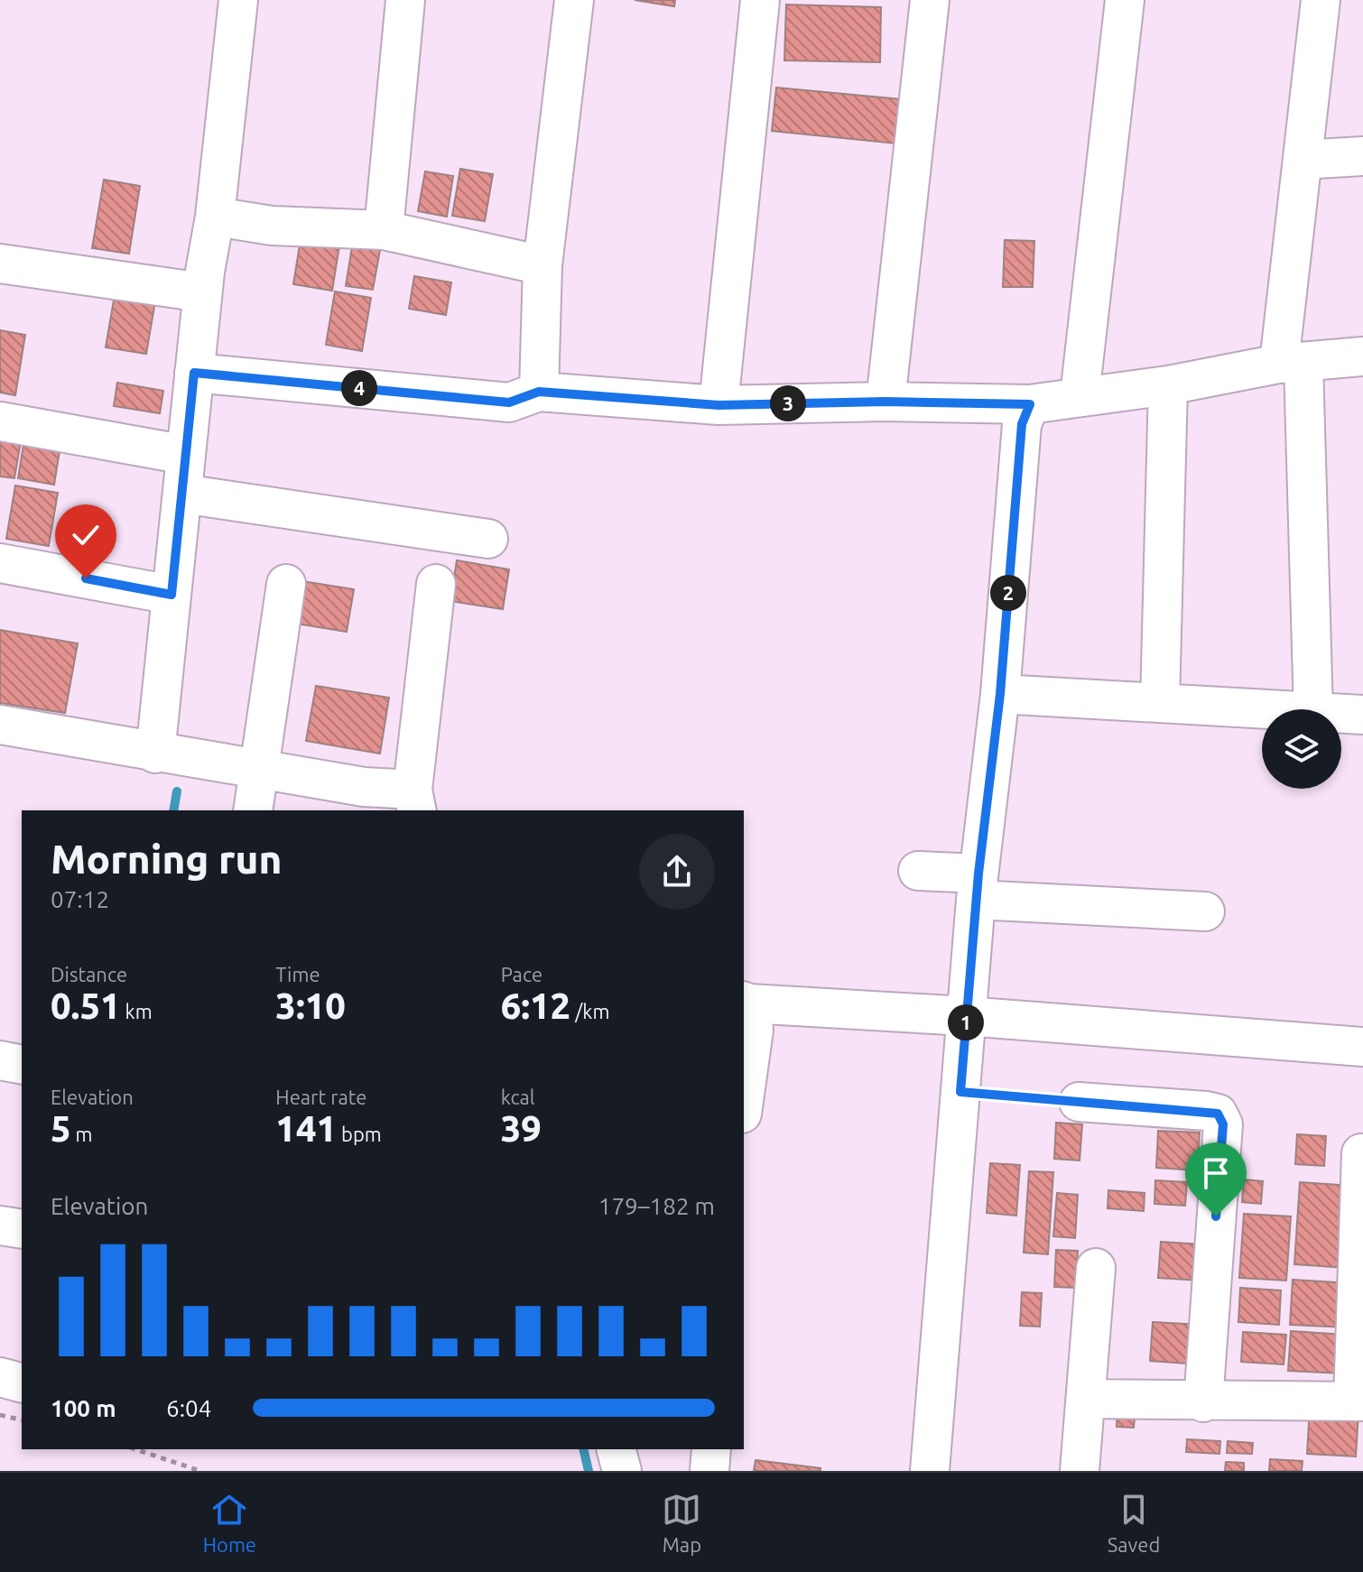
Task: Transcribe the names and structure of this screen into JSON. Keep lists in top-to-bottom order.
{
  "page": {
    "pins": [
      "4",
      "3",
      "2",
      "1"
    ],
    "heading": ["Morning run", "07:12"],
    "stats": [
      ["Distance", "0.51 km"],
      ["Time", "3:10"],
      ["Pace", "6:12 /km"],
      ["Elevation", "5 m"],
      ["Heart rate", "141 bpm"],
      ["kcal", "39"]
    ],
    "chart": ["Elevation", "179–182 m"],
    "list": [
      {
        "name": "100 m",
        "note": "6:04"
      }
    ],
    "tabs": ["Home", "Map", "Saved"]
  }
}
